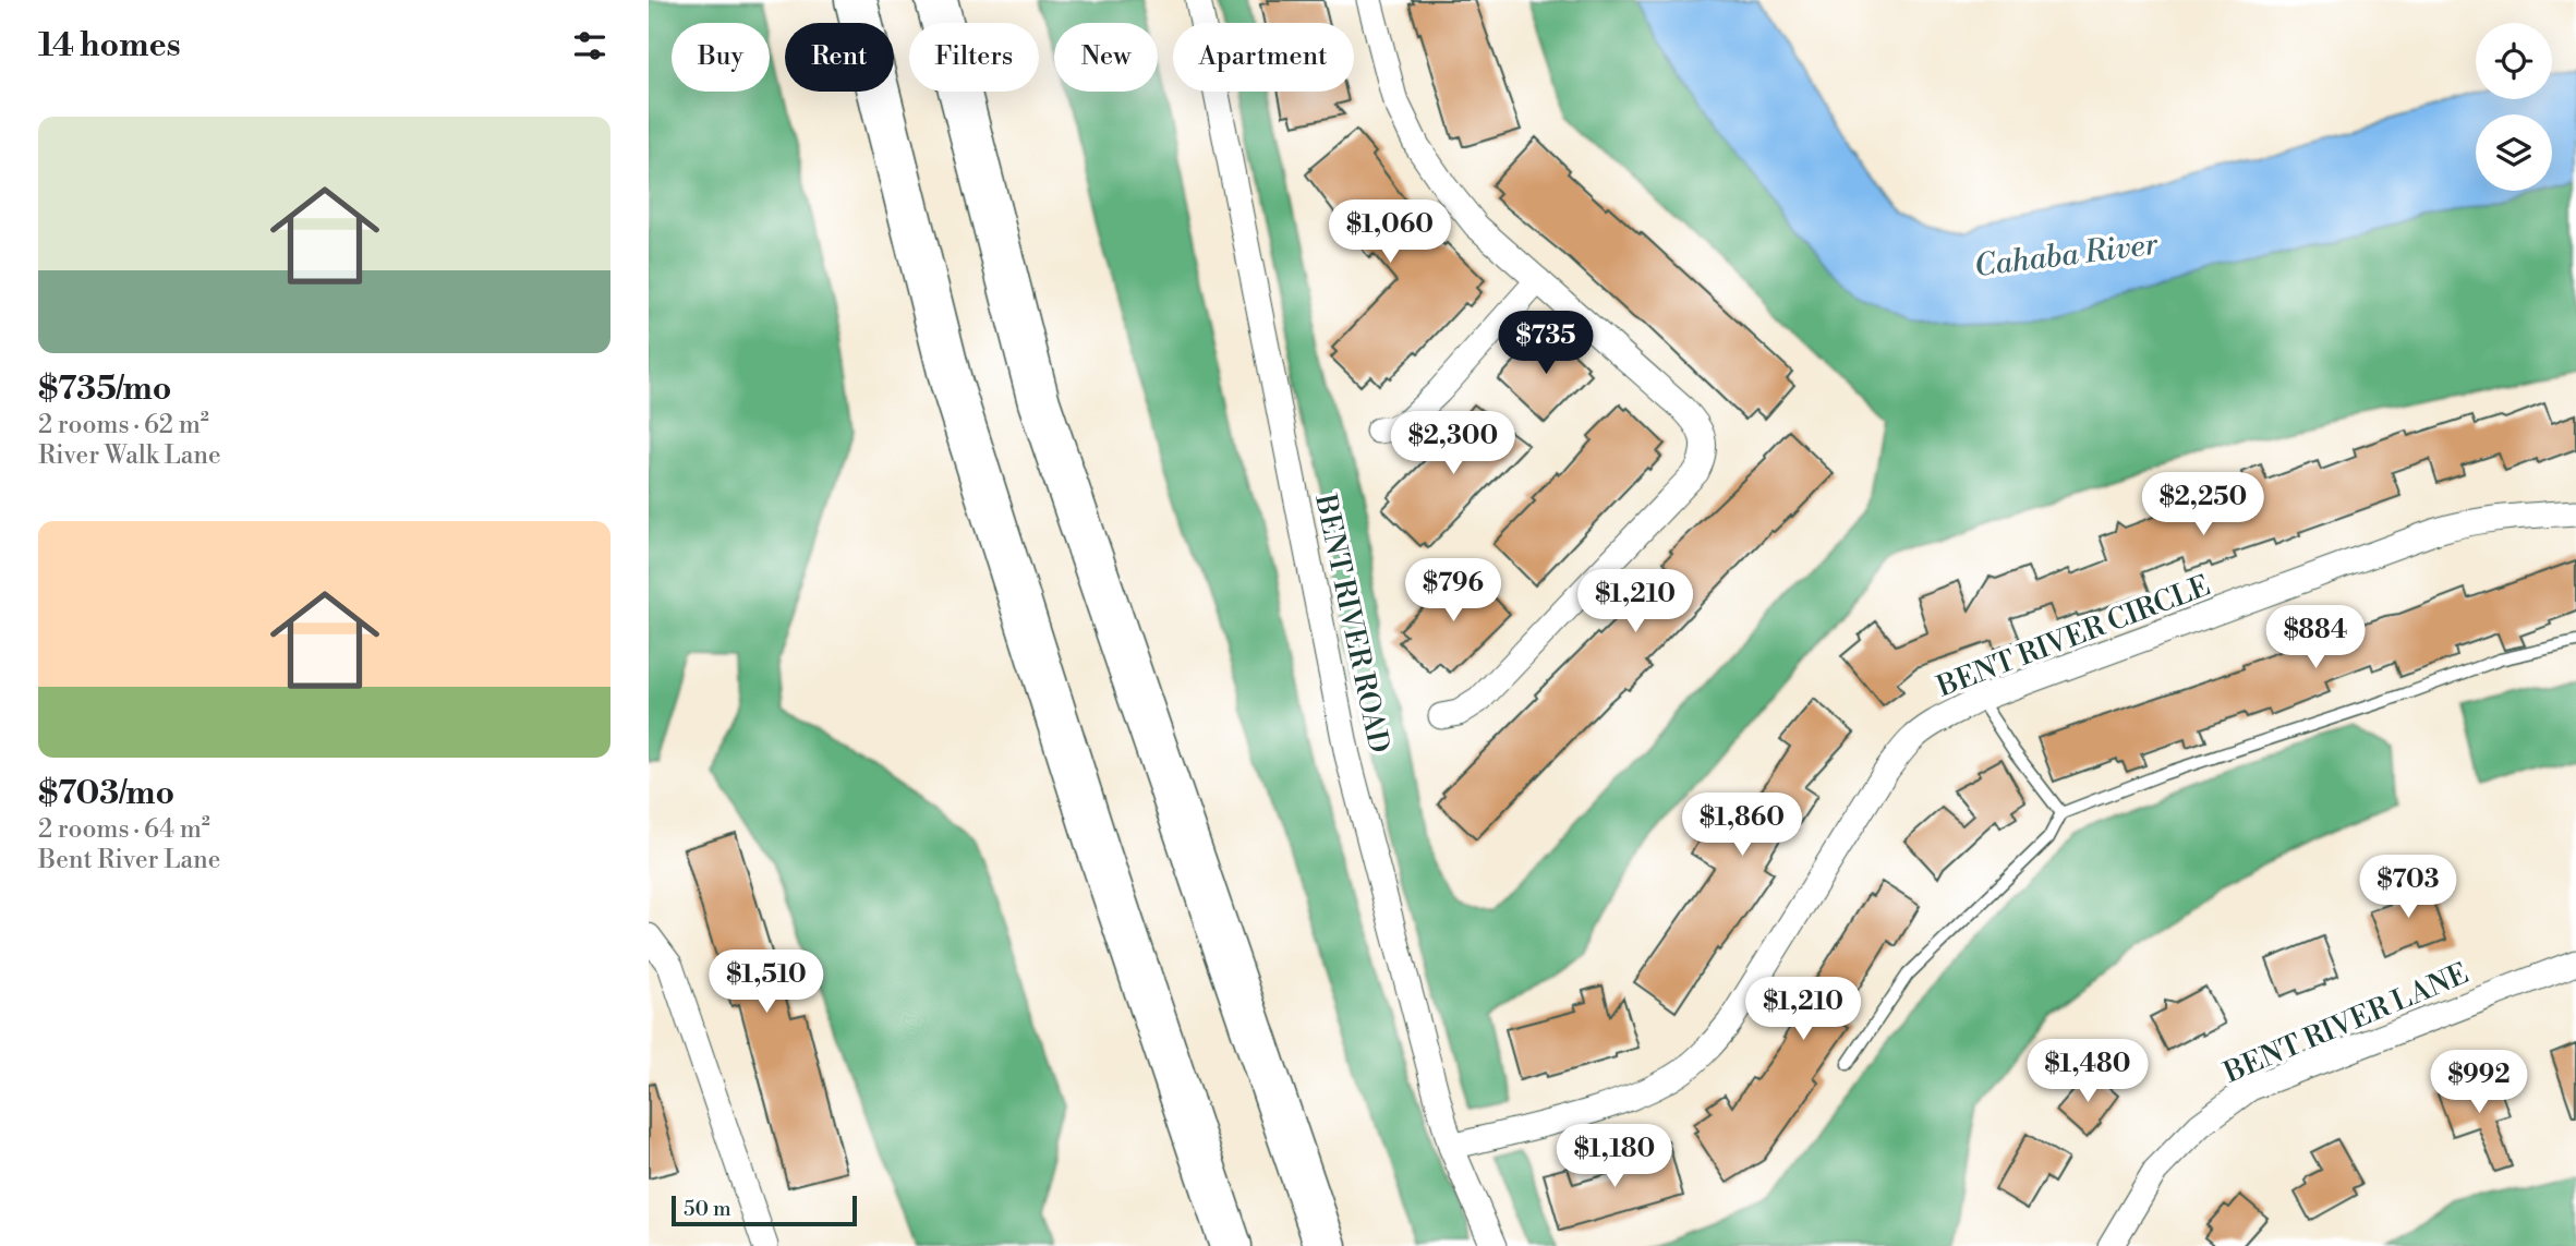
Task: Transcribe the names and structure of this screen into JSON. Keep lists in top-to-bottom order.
{
  "streets": {
    "street": ["BENT RIVER ROAD", "BENT RIVER CIRCLE", "BENT RIVER LANE"]
  },
  "crossings": [
    ["BENT RIVER ROAD", "BENT RIVER CIRCLE"]
  ],
  "water": ["Cahaba River"],
  "scale_bar": "50 m",
  "page": {
    "heading": "14 homes",
    "chip": [
      "Buy",
      "Rent",
      "Filters",
      "New",
      "Apartment"
    ],
    "list": [
      {
        "name": "$735/mo",
        "note": "2 rooms · 62 m² · River Walk Lane"
      },
      {
        "name": "$703/mo",
        "note": "2 rooms · 64 m² · Bent River Lane"
      }
    ],
    "price": [
      "$1,060",
      "$735",
      "$2,300",
      "$2,250",
      "$796",
      "$1,210",
      "$884",
      "$1,860",
      "$703",
      "$1,510",
      "$1,210",
      "$1,480",
      "$992",
      "$1,180"
    ],
    "scale": "50 m"
  }
}
